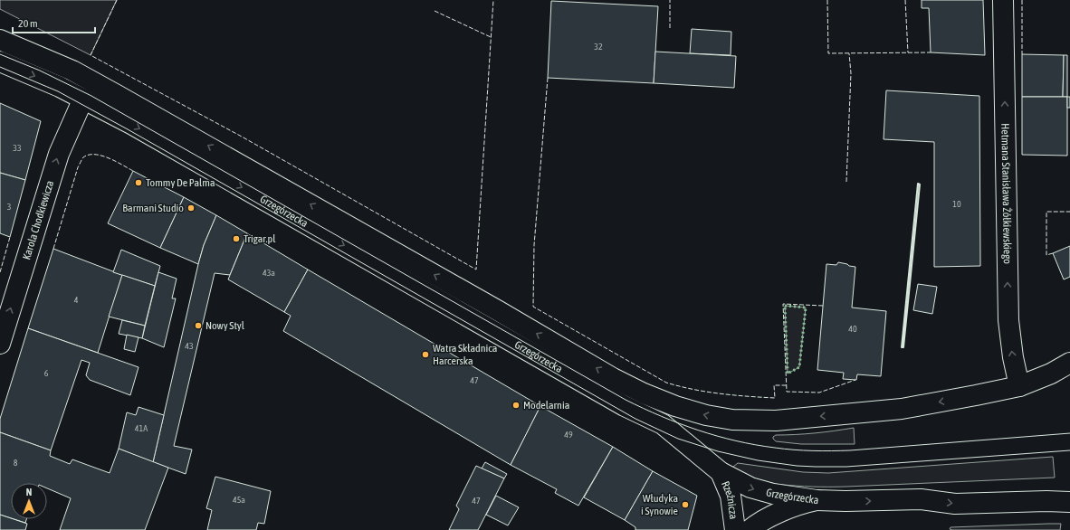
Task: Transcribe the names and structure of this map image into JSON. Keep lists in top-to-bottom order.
{
  "streets": {
    "street": [
      "Hetmana Stanisława Żółkiewskiego",
      "Grzegórzecka",
      "Karola Chodkiewicza",
      "Rzeźnicza"
    ]
  },
  "crossings": [
    ["Hetmana Stanisława Żółkiewskiego", "Grzegórzecka"],
    ["Grzegórzecka", "Karola Chodkiewicza"],
    ["Grzegórzecka", "Rzeźnicza"]
  ],
  "one_way": ["Hetmana Stanisława Żółkiewskiego", "Karola Chodkiewicza"],
  "places": [
    "Tommy De Palma",
    "Barmani Studio",
    "Trigar.pl",
    "Nowy Styl",
    "Watra Składnica Harcerska",
    "Modelarnia",
    "Włudyka i Synowie"
  ],
  "house_numbers": [
    "32",
    "33",
    "10",
    "3",
    "43a",
    "4",
    "40",
    "43",
    "6",
    "47",
    "41A",
    "49",
    "8",
    "45a",
    "47"
  ],
  "scale_bar": "20 m",
  "north": "top"
}
